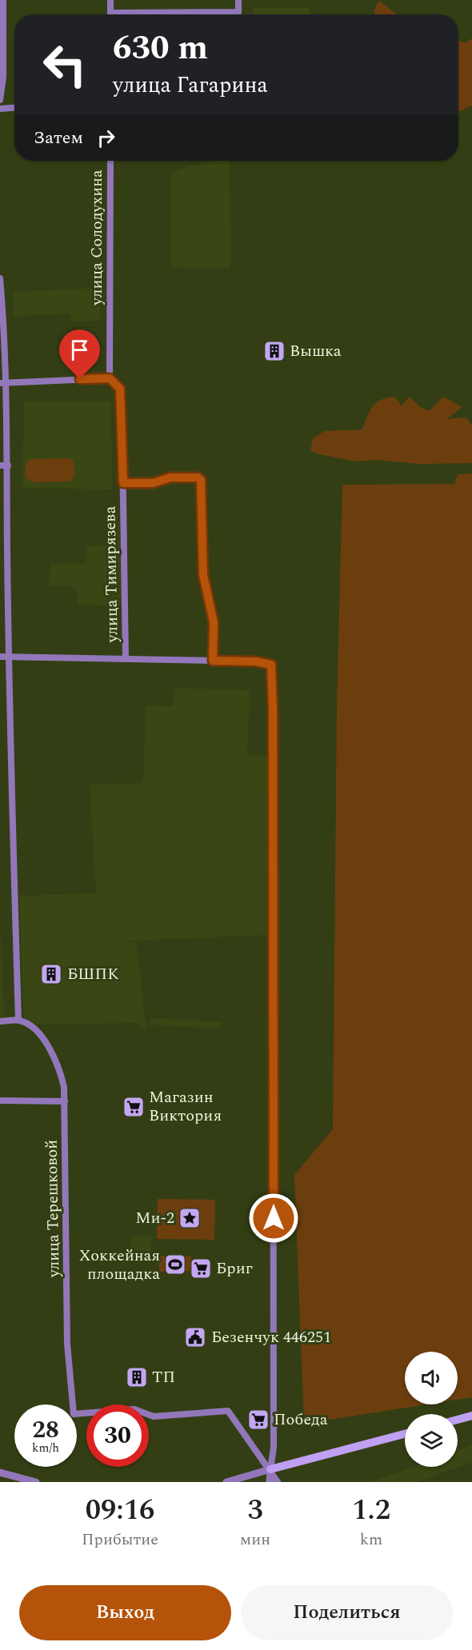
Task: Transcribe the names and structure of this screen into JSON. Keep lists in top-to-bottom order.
{
  "streets": {
    "street": ["улица Солодухина", "улица Тимирязева", "улица Терешковой"]
  },
  "crossings": [
    ["улица Солодухина", "улица Тимирязева"]
  ],
  "places": {
    "building": ["Вышка", "БШПК", "ТП"],
    "supermarket": ["Магазин Виктория", "Бриг", "Победа"],
    "place": ["Ми-2"],
    "sports": ["Хоккейная площадка"],
    "public building": ["Безенчук 446251"]
  },
  "page": {
    "turn": ["630 m", "улица Гагарина"],
    "then": "Затем",
    "speed": "28 km/h",
    "limit": "30",
    "eta": [
      "09:16",
      "Прибытие",
      "3",
      "мин",
      "1.2",
      "km"
    ],
    "buttons": ["Выход", "Поделиться"]
  }
}
